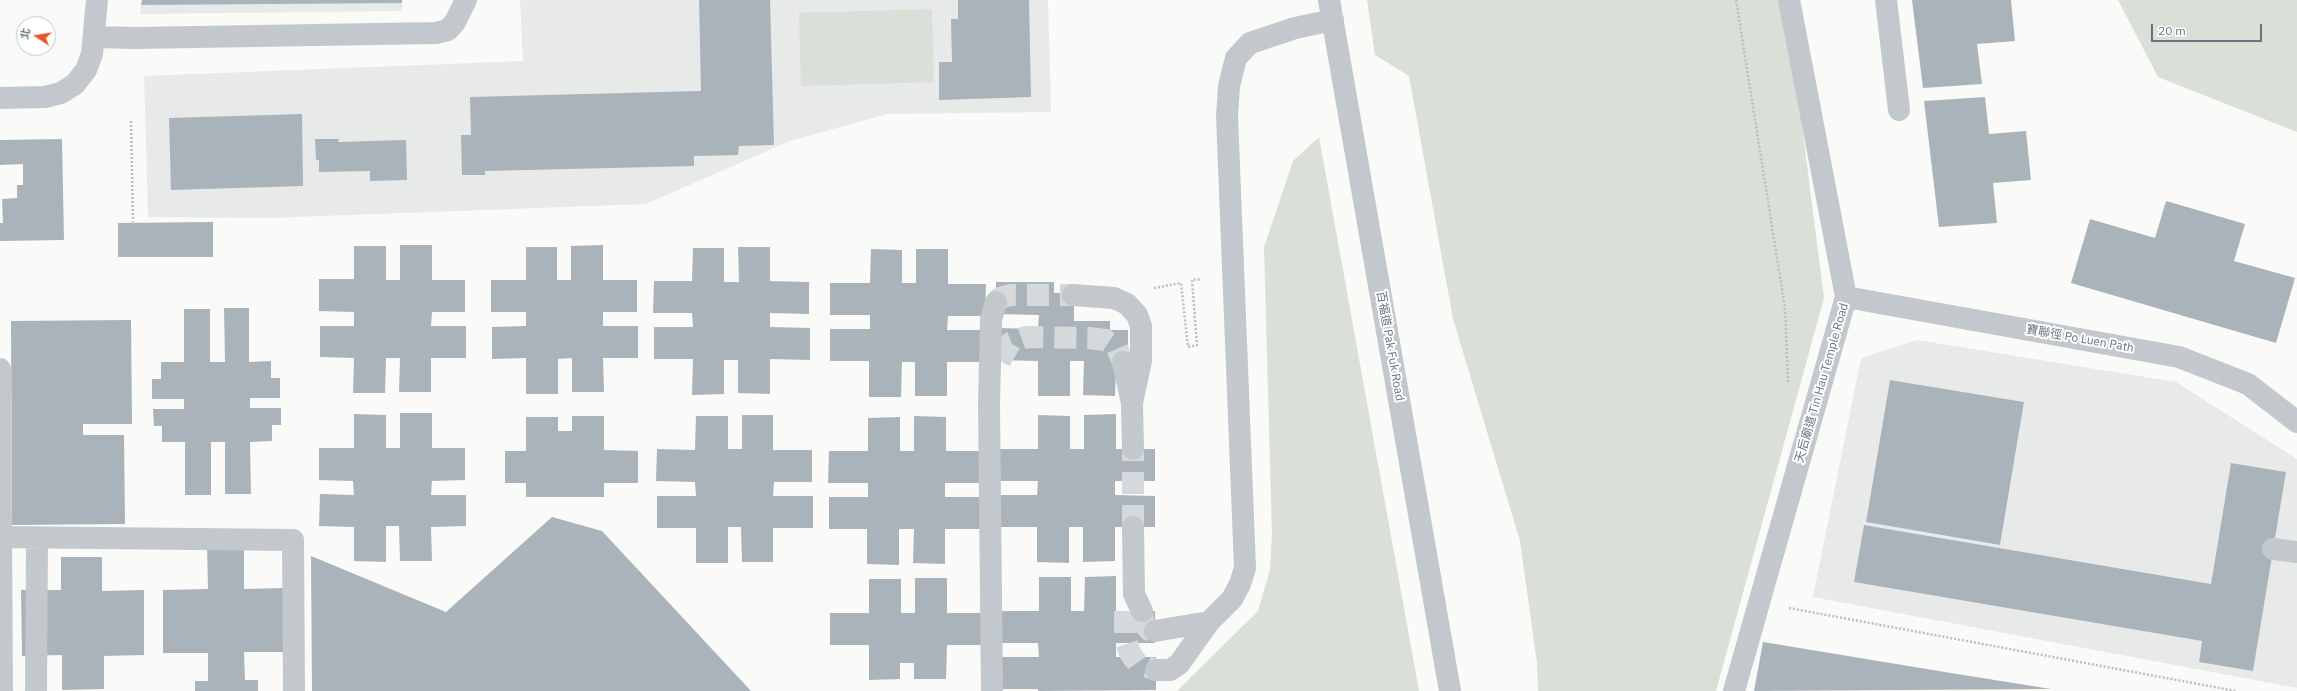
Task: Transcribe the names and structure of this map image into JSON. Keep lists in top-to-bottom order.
{
  "streets": {
    "street": ["寶聯徑 Po Luen Path", "百福道 Pak Fuk Road", "天后廟道 Tin Hau Temple Road"]
  },
  "crossings": [
    ["寶聯徑 Po Luen Path", "天后廟道 Tin Hau Temple Road"]
  ],
  "scale_bar": "20 m",
  "north": "left"
}
